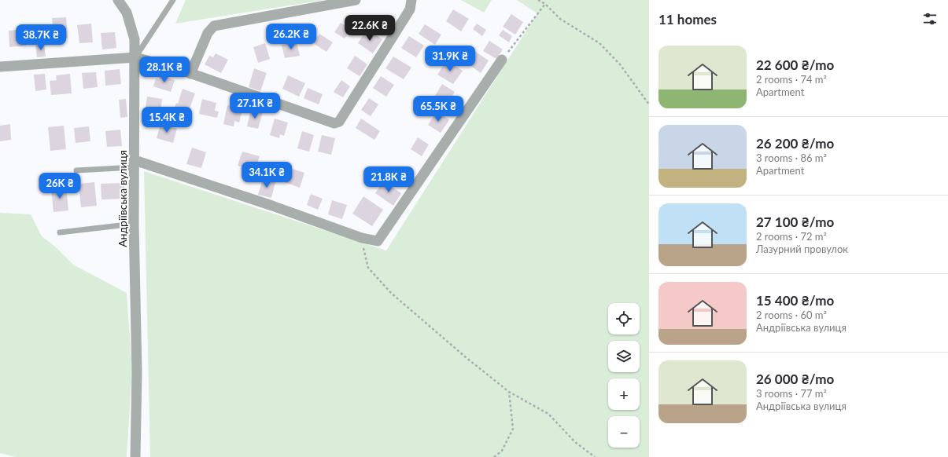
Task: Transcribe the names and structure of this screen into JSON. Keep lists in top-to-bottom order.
{
  "streets": {
    "street": ["Андріївська вулиця"]
  },
  "page": {
    "heading": "11 homes",
    "price": [
      "22.6K ₴",
      "26.2K ₴",
      "38.7K ₴",
      "31.9K ₴",
      "28.1K ₴",
      "27.1K ₴",
      "65.5K ₴",
      "15.4K ₴",
      "34.1K ₴",
      "21.8K ₴",
      "26K ₴"
    ],
    "list": [
      {
        "name": "22 600 ₴/mo",
        "note": "2 rooms · 74 m² · Apartment"
      },
      {
        "name": "26 200 ₴/mo",
        "note": "3 rooms · 86 m² · Apartment"
      },
      {
        "name": "27 100 ₴/mo",
        "note": "2 rooms · 72 m² · Лазурний провулок"
      },
      {
        "name": "15 400 ₴/mo",
        "note": "2 rooms · 60 m² · Андріївська вулиця"
      },
      {
        "name": "26 000 ₴/mo",
        "note": "3 rooms · 77 m² · Андріївська вулиця"
      }
    ],
    "map_buttons": ["+", "−"]
  }
}
